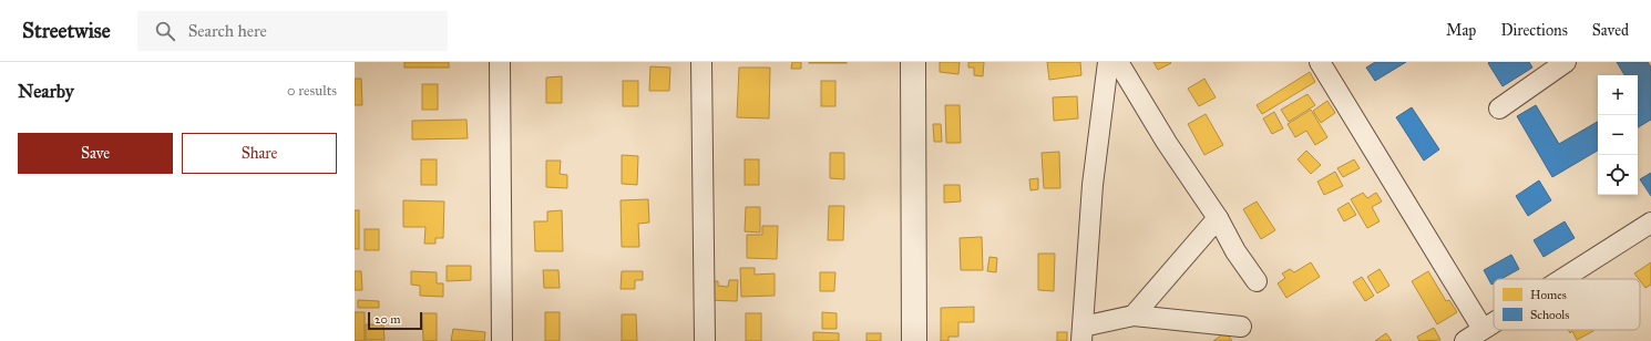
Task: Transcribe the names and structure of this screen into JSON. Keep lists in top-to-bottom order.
{
  "legend": ["Homes", "Schools"],
  "scale_bar": "20 m",
  "page": {
    "header": "Streetwise",
    "search": "Search here",
    "nav": ["Map", "Directions", "Saved"],
    "heading": ["Nearby", "0 results"],
    "map_buttons": ["+", "−"],
    "buttons": ["Save", "Share"],
    "scale": "20 m"
  }
}
